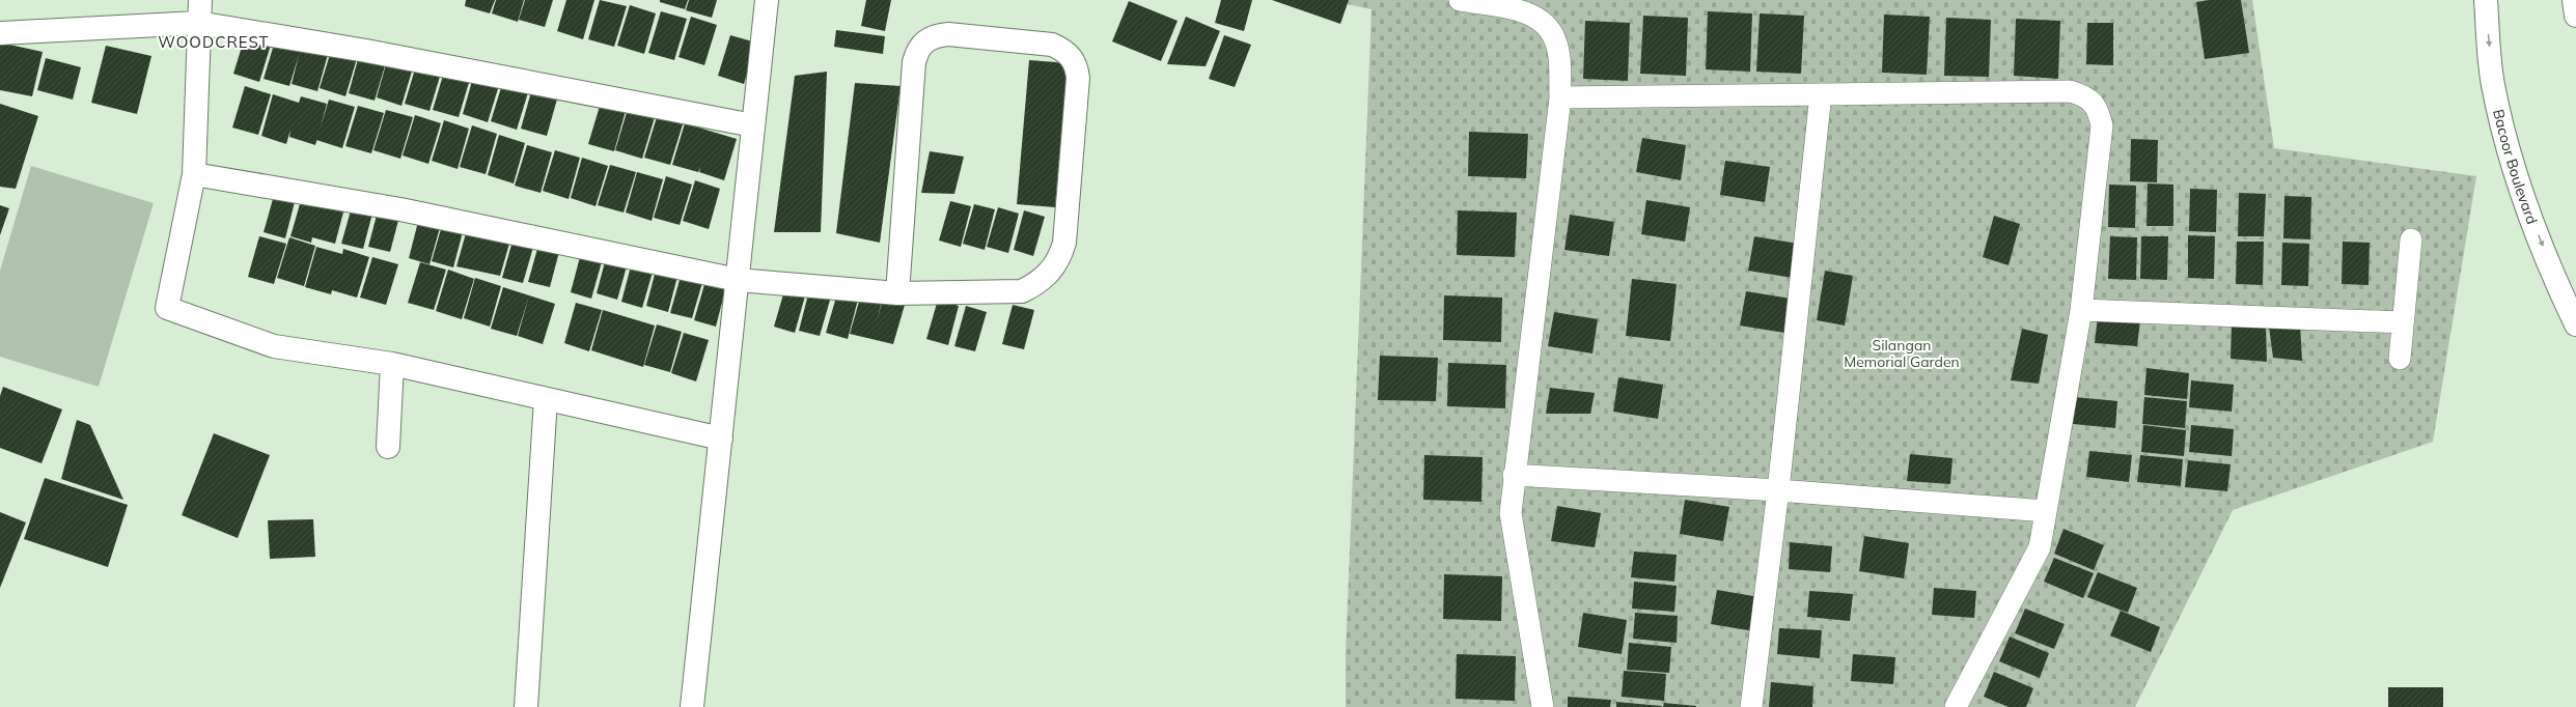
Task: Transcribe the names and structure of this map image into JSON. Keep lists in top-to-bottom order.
{
  "streets": {
    "street": ["Bacoor Boulevard"]
  },
  "one_way": ["Bacoor Boulevard"],
  "districts": ["WOODCREST"],
  "parks": ["Silangan Memorial Garden"]
}
